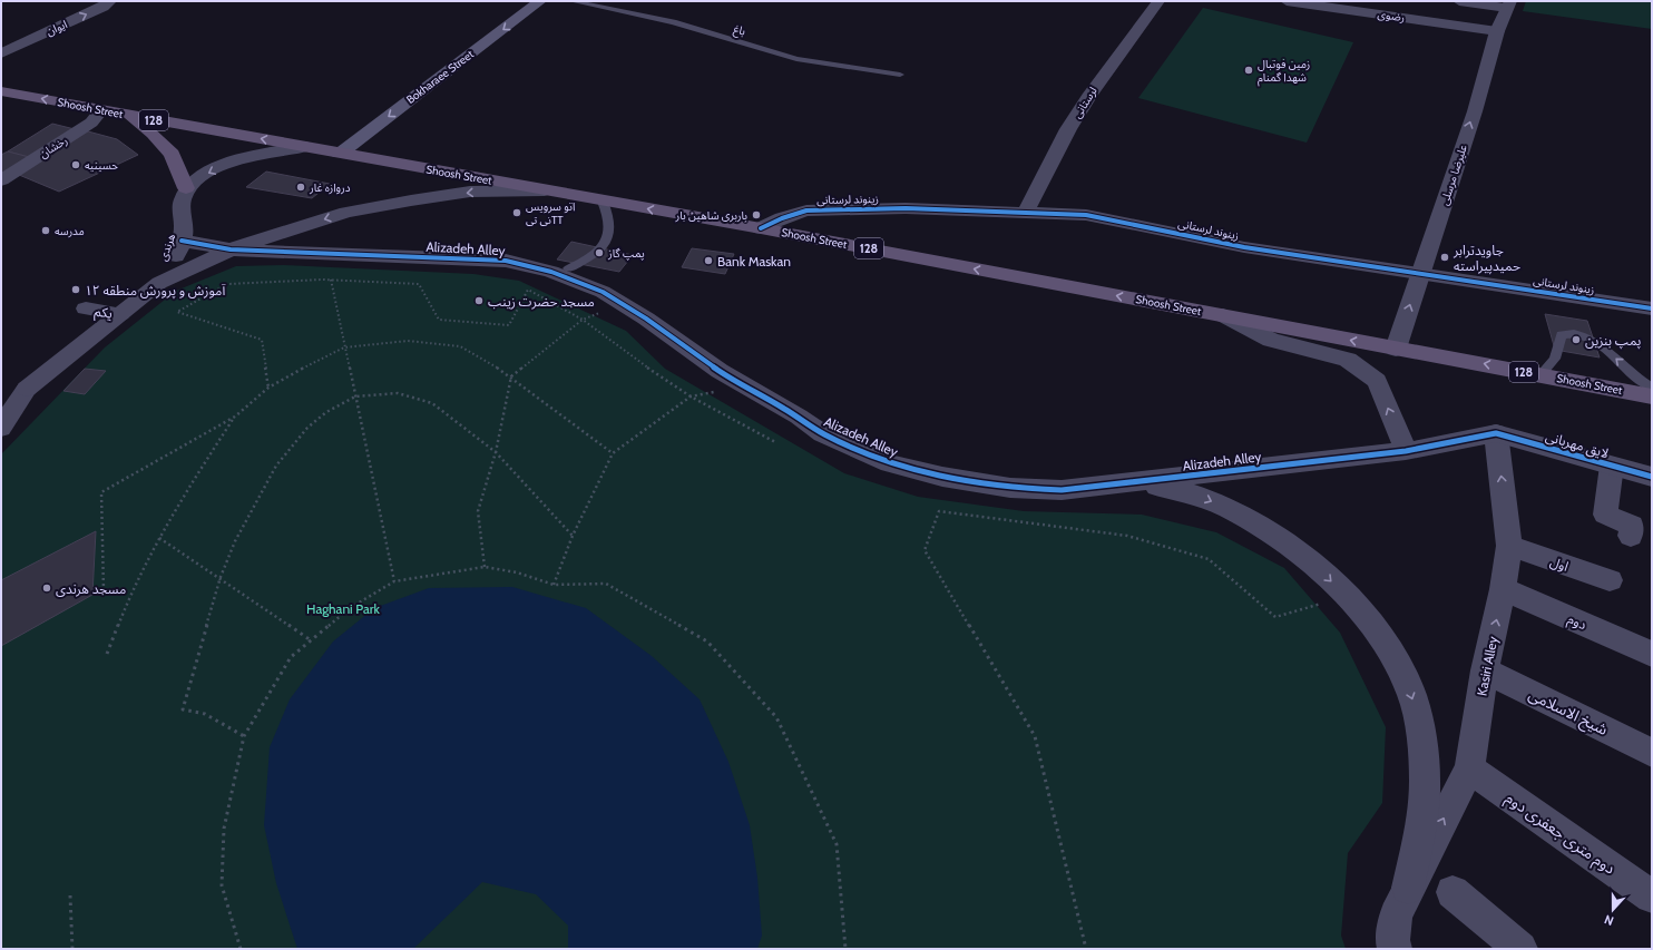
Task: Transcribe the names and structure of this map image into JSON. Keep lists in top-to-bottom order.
{
  "streets": {
    "main road": ["Bokharaee Street", "Shoosh Street", "128"],
    "street": [
      "رضوی",
      "ایوان",
      "لرستانی",
      "رخشان",
      "علیرضا مرسلی",
      "زینوند لرستانی",
      "هرندی",
      "Alizadeh Alley",
      "یکم",
      "لایق مهربانی",
      "اول",
      "دوم",
      "Kasiri Alley",
      "شیخ الاسلامی",
      "دوم متری جعفری دوم"
    ],
    "lane": ["باغ"]
  },
  "crossings": [
    ["رضوی", "علیرضا مرسلی"],
    ["Bokharaee Street", "Shoosh Street"],
    ["لرستانی", "زینوند لرستانی"],
    ["Shoosh Street", "رخشان"],
    ["Shoosh Street", "علیرضا مرسلی"],
    ["Shoosh Street", "زینوند لرستانی"],
    ["Shoosh Street", "هرندی"],
    ["علیرضا مرسلی", "زینوند لرستانی"],
    ["هرندی", "Alizadeh Alley"],
    ["هرندی", "یکم"],
    ["Alizadeh Alley", "لایق مهربانی"],
    ["Alizadeh Alley", "Kasiri Alley"],
    ["لایق مهربانی", "Kasiri Alley"],
    ["اول", "Kasiri Alley"],
    ["دوم", "Kasiri Alley"],
    ["Kasiri Alley", "شیخ الاسلامی"],
    ["Kasiri Alley", "دوم متری جعفری دوم"]
  ],
  "one_way": [
    "Bokharaee Street",
    "Shoosh Street",
    "علیرضا مرسلی",
    "Kasiri Alley"
  ],
  "parks": ["Haghani Park"],
  "places": [
    "زمین فوتبال شهدا گمنام",
    "حسینیه",
    "دروازه غار",
    "اتو سرویس تی تیTT",
    "باربری شاهین بار",
    "مدرسه",
    "پمپ گاز",
    "جاویدترابر حمیدپیراسته",
    "Bank Maskan",
    "آموزش و پرورش منطقه ۱۲",
    "مسجد حضرت زینب",
    "پمپ بنزین",
    "مسجد هرندی"
  ],
  "north": "bottom"
}
